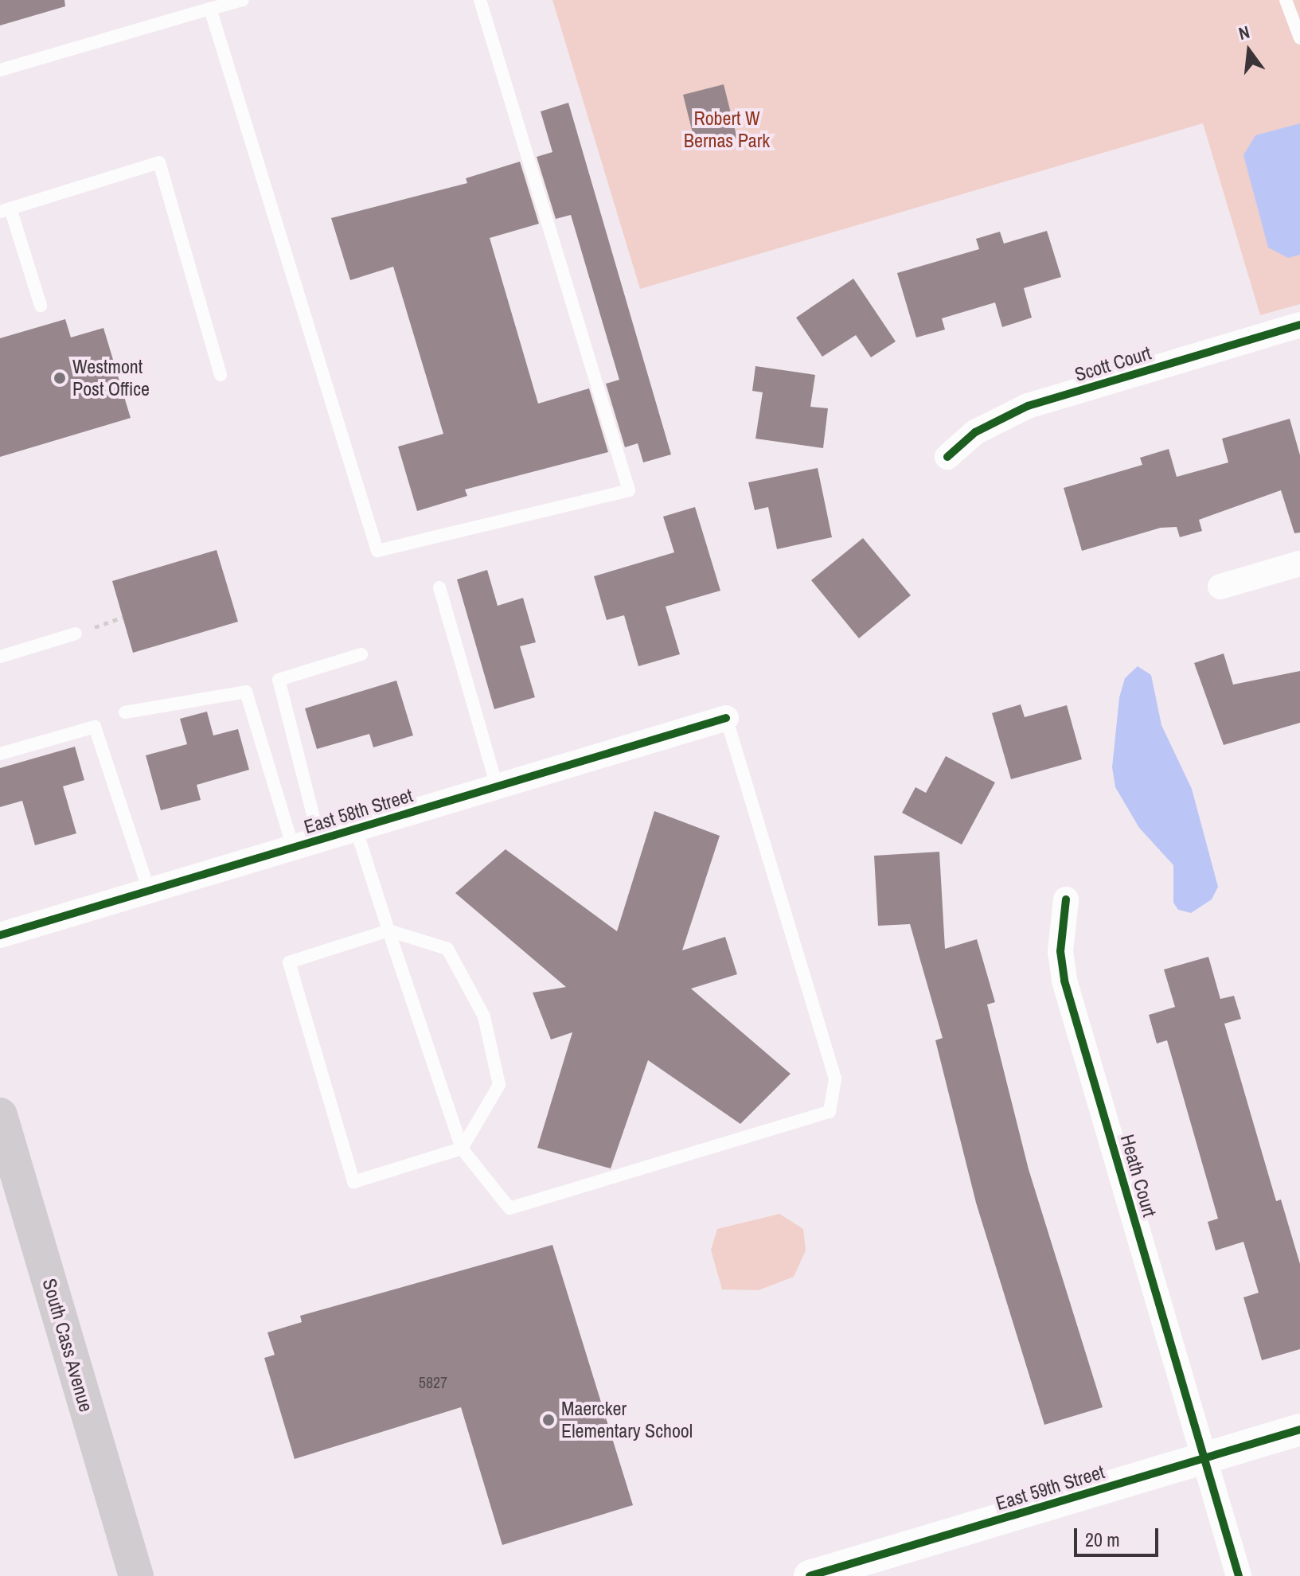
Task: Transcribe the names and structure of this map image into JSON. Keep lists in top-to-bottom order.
{
  "streets": {
    "main road": ["South Cass Avenue"],
    "street": [
      "Scott Court",
      "East 58th Street",
      "Heath Court",
      "East 59th Street"
    ]
  },
  "crossings": [
    ["Heath Court", "East 59th Street"]
  ],
  "parks": ["Robert W Bernas Park"],
  "places": ["Westmont Post Office", "Maercker Elementary School"],
  "house_numbers": ["5827"],
  "scale_bar": "20 m",
  "north": "top"
}
